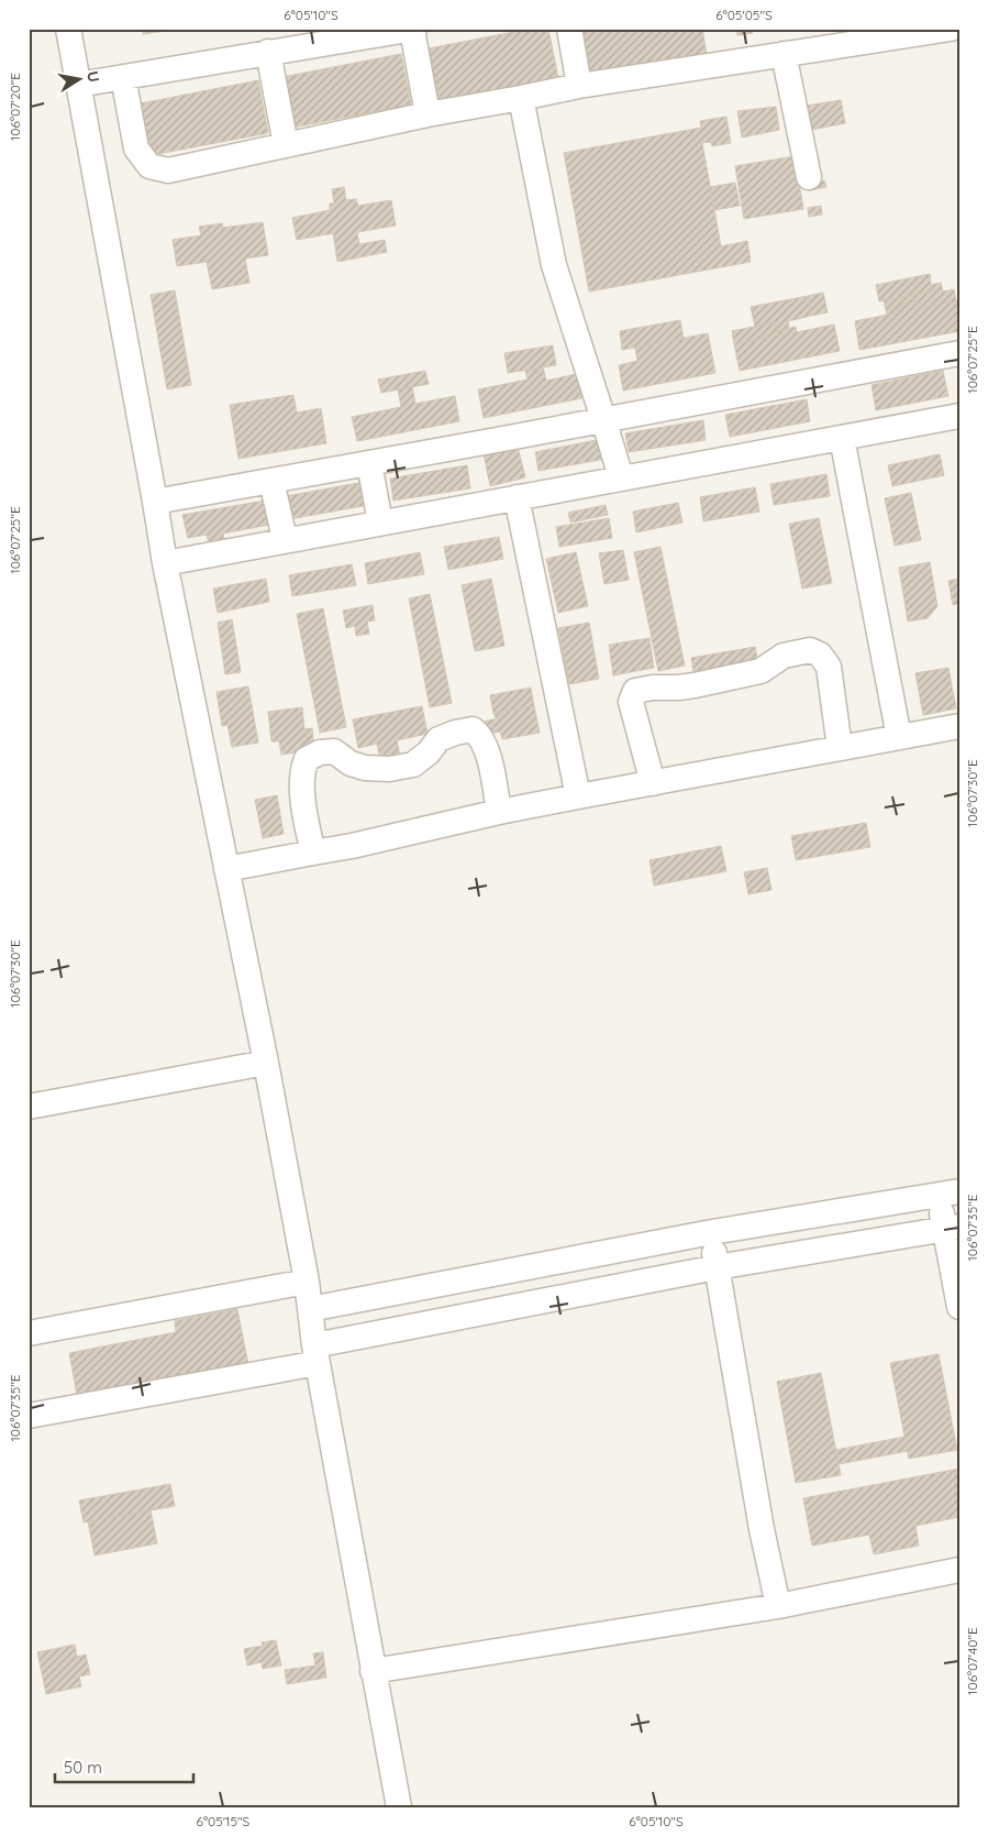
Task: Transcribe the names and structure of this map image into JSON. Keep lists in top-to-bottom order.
{
  "scale_bar": "50 m",
  "north": "right",
  "coordinates": [
    "6°05'10\"S",
    "6°05'05\"S",
    "106°07'20\"E",
    "106°07'25\"E",
    "106°07'30\"E",
    "106°07'35\"E",
    "106°07'40\"E",
    "6°05'15\"S"
  ]
}
